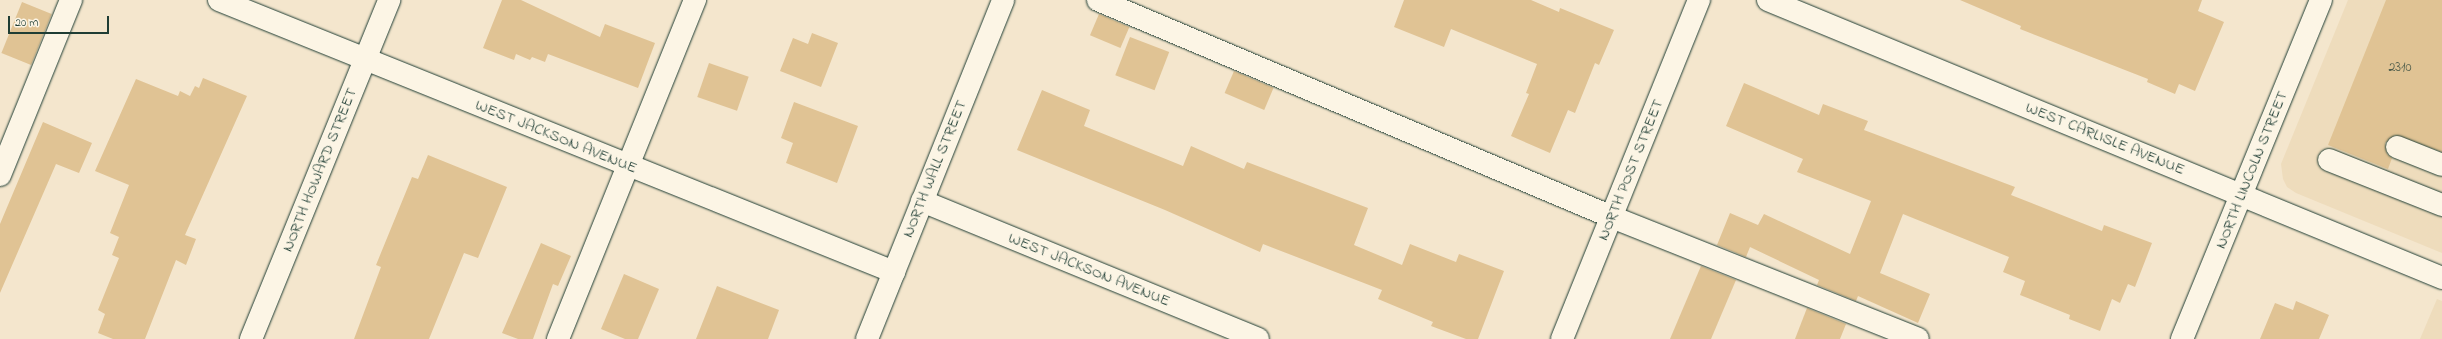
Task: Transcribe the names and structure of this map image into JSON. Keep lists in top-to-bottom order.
{
  "streets": {
    "street": [
      "WEST JACKSON AVENUE",
      "WEST CARLISLE AVENUE",
      "NORTH WALL STREET",
      "NORTH HOWARD STREET",
      "NORTH POST STREET",
      "NORTH LINCOLN STREET"
    ]
  },
  "crossings": [
    ["WEST JACKSON AVENUE", "NORTH WALL STREET"],
    ["WEST JACKSON AVENUE", "NORTH HOWARD STREET"],
    ["WEST CARLISLE AVENUE", "NORTH LINCOLN STREET"]
  ],
  "house_numbers": ["2310"],
  "scale_bar": "20 m"
}
